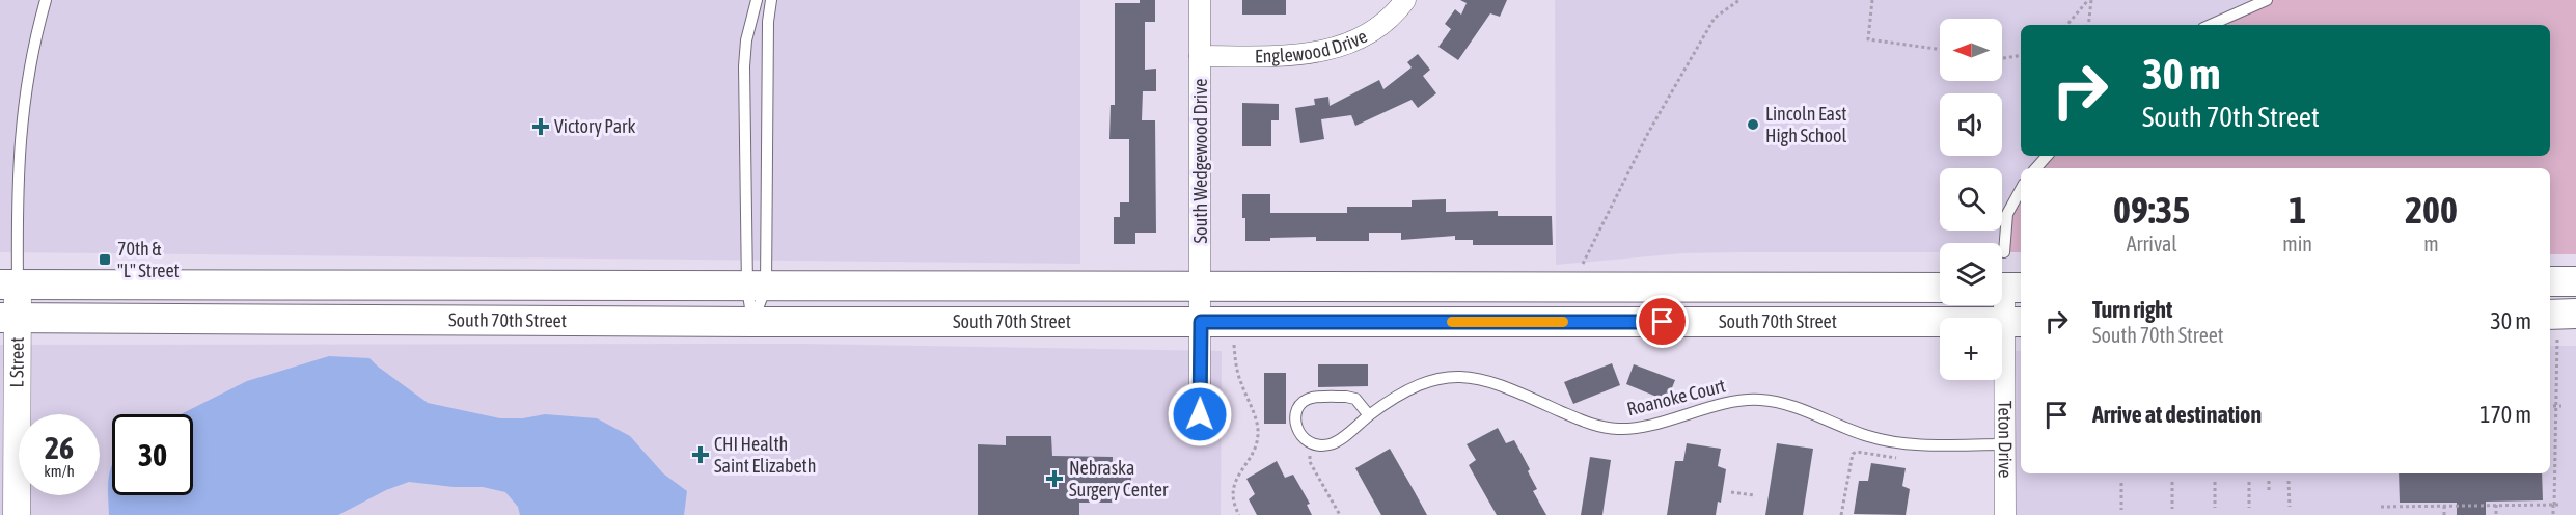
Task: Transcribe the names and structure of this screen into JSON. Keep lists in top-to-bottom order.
{
  "streets": {
    "main road": ["South 70th Street"],
    "street": [
      "Englewood Drive",
      "South Wedgewood Drive",
      "L Street",
      "Teton Drive"
    ],
    "lane": ["Roanoke Court"]
  },
  "crossings": [
    ["Englewood Drive", "South Wedgewood Drive"],
    ["South Wedgewood Drive", "South 70th Street"],
    ["South 70th Street", "L Street"],
    ["South 70th Street", "Teton Drive"],
    ["Roanoke Court", "Teton Drive"]
  ],
  "places": {
    "other": ["Lincoln East High School"],
    "health": ["Victory Park", "CHI Health Saint Elizabeth", "Nebraska Surgery Center"],
    "transit": ["70th & \"L\" Street"]
  },
  "north": "left",
  "page": {
    "map_buttons": "+",
    "turn": ["30 m", "South 70th Street"],
    "eta": [
      "09:35",
      "Arrival",
      "1",
      "min",
      "200",
      "m"
    ],
    "list": [
      {
        "name": "Turn right",
        "note": "South 70th Street",
        "value": "30 m"
      },
      {
        "name": "Arrive at destination",
        "value": "170 m"
      }
    ],
    "speed": "26 km/h",
    "limit": "30"
  }
}
